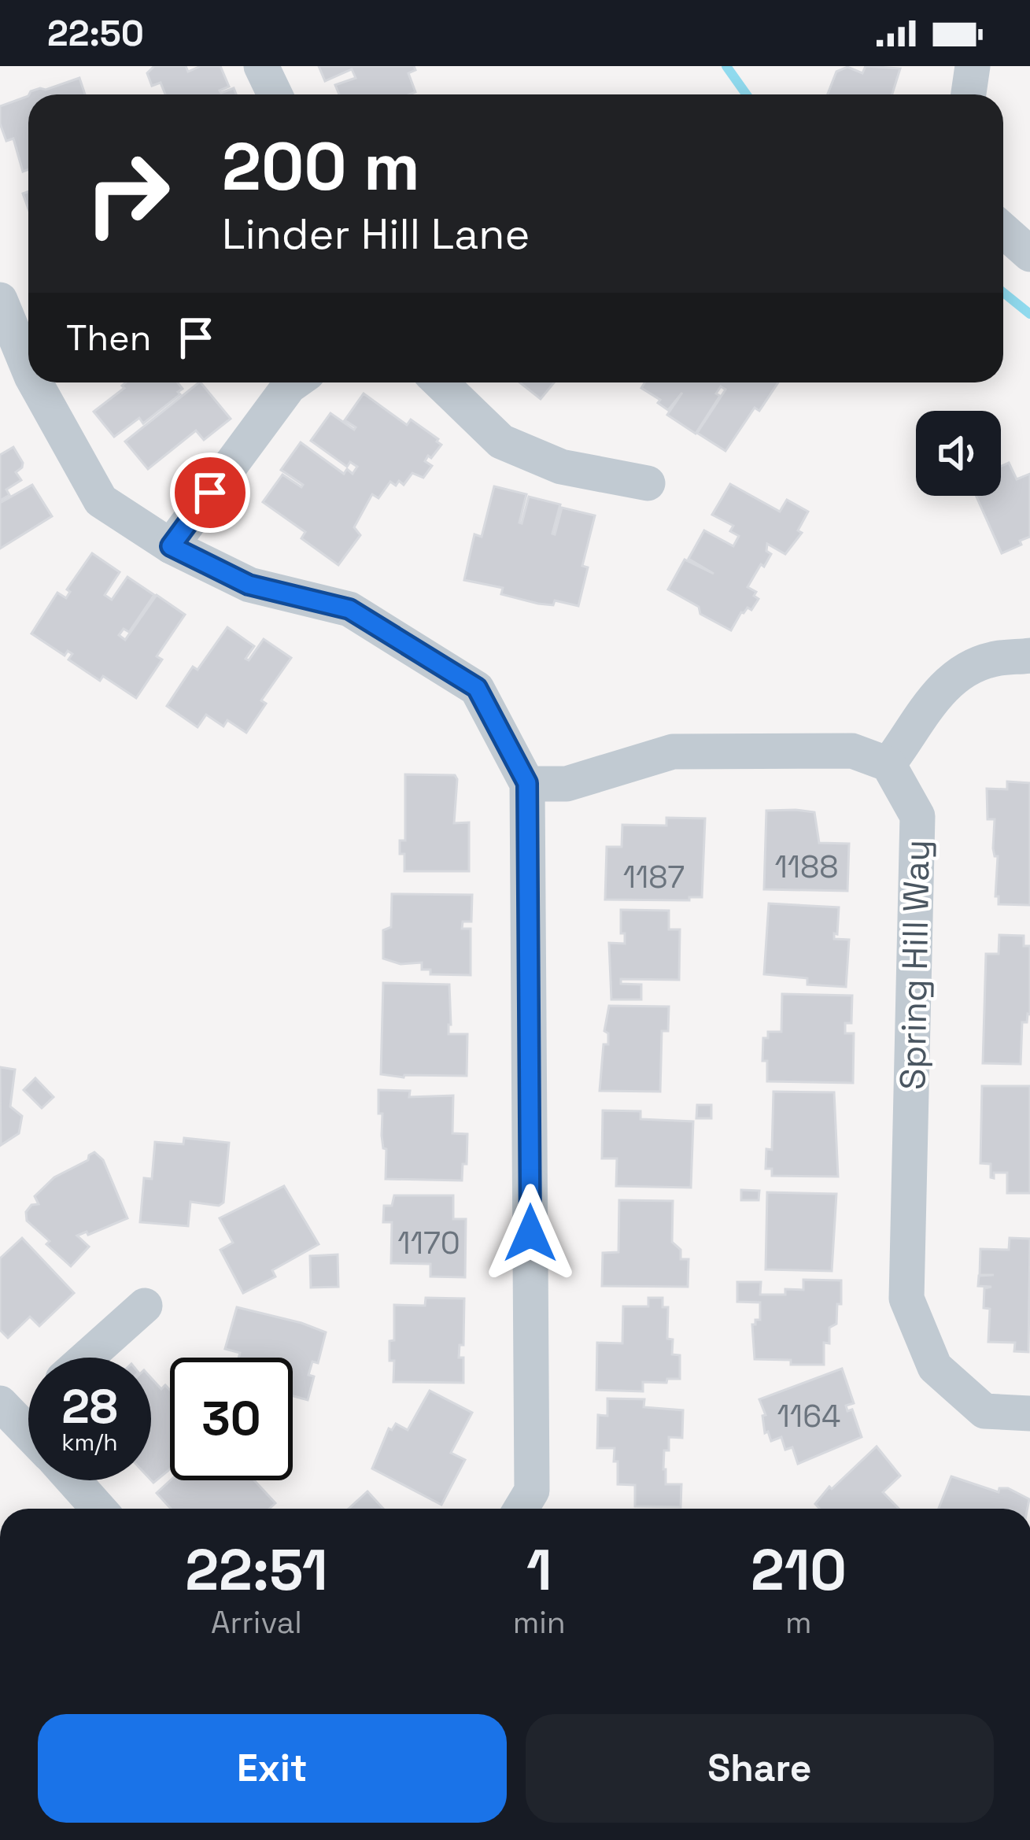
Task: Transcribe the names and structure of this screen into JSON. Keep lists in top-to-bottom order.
{
  "streets": {
    "street": ["Spring Hill Way"]
  },
  "house_numbers": [
    "1188",
    "1187",
    "1170",
    "1164"
  ],
  "page": {
    "status": "22:50",
    "turn": ["200 m", "Linder Hill Lane"],
    "then": "Then",
    "speed": "28 km/h",
    "limit": "30",
    "eta": [
      "22:51",
      "Arrival",
      "1",
      "min",
      "210",
      "m"
    ],
    "buttons": ["Exit", "Share"]
  }
}
